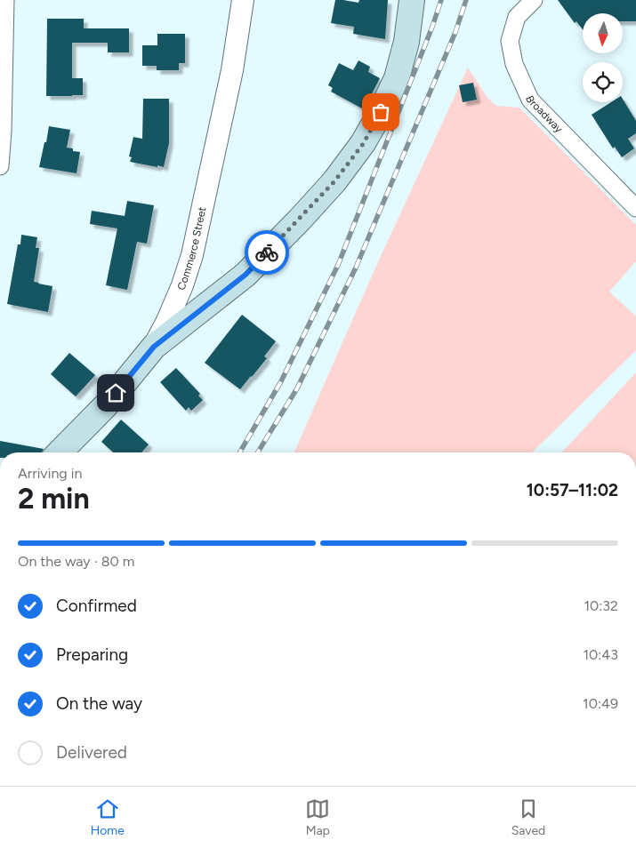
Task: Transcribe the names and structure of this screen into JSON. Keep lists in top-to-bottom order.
{
  "streets": {
    "main road": ["Commerce Street"],
    "street": ["Broadway"]
  },
  "north": "bottom",
  "page": {
    "heading": ["2 min", "Arriving in", "10:57–11:02"],
    "bar": "On the way · 80 m",
    "list": [
      ["Confirmed", "10:32"],
      ["Preparing", "10:43"],
      ["On the way", "10:49"],
      "Delivered"
    ],
    "tabs": ["Home", "Map", "Saved"]
  }
}
